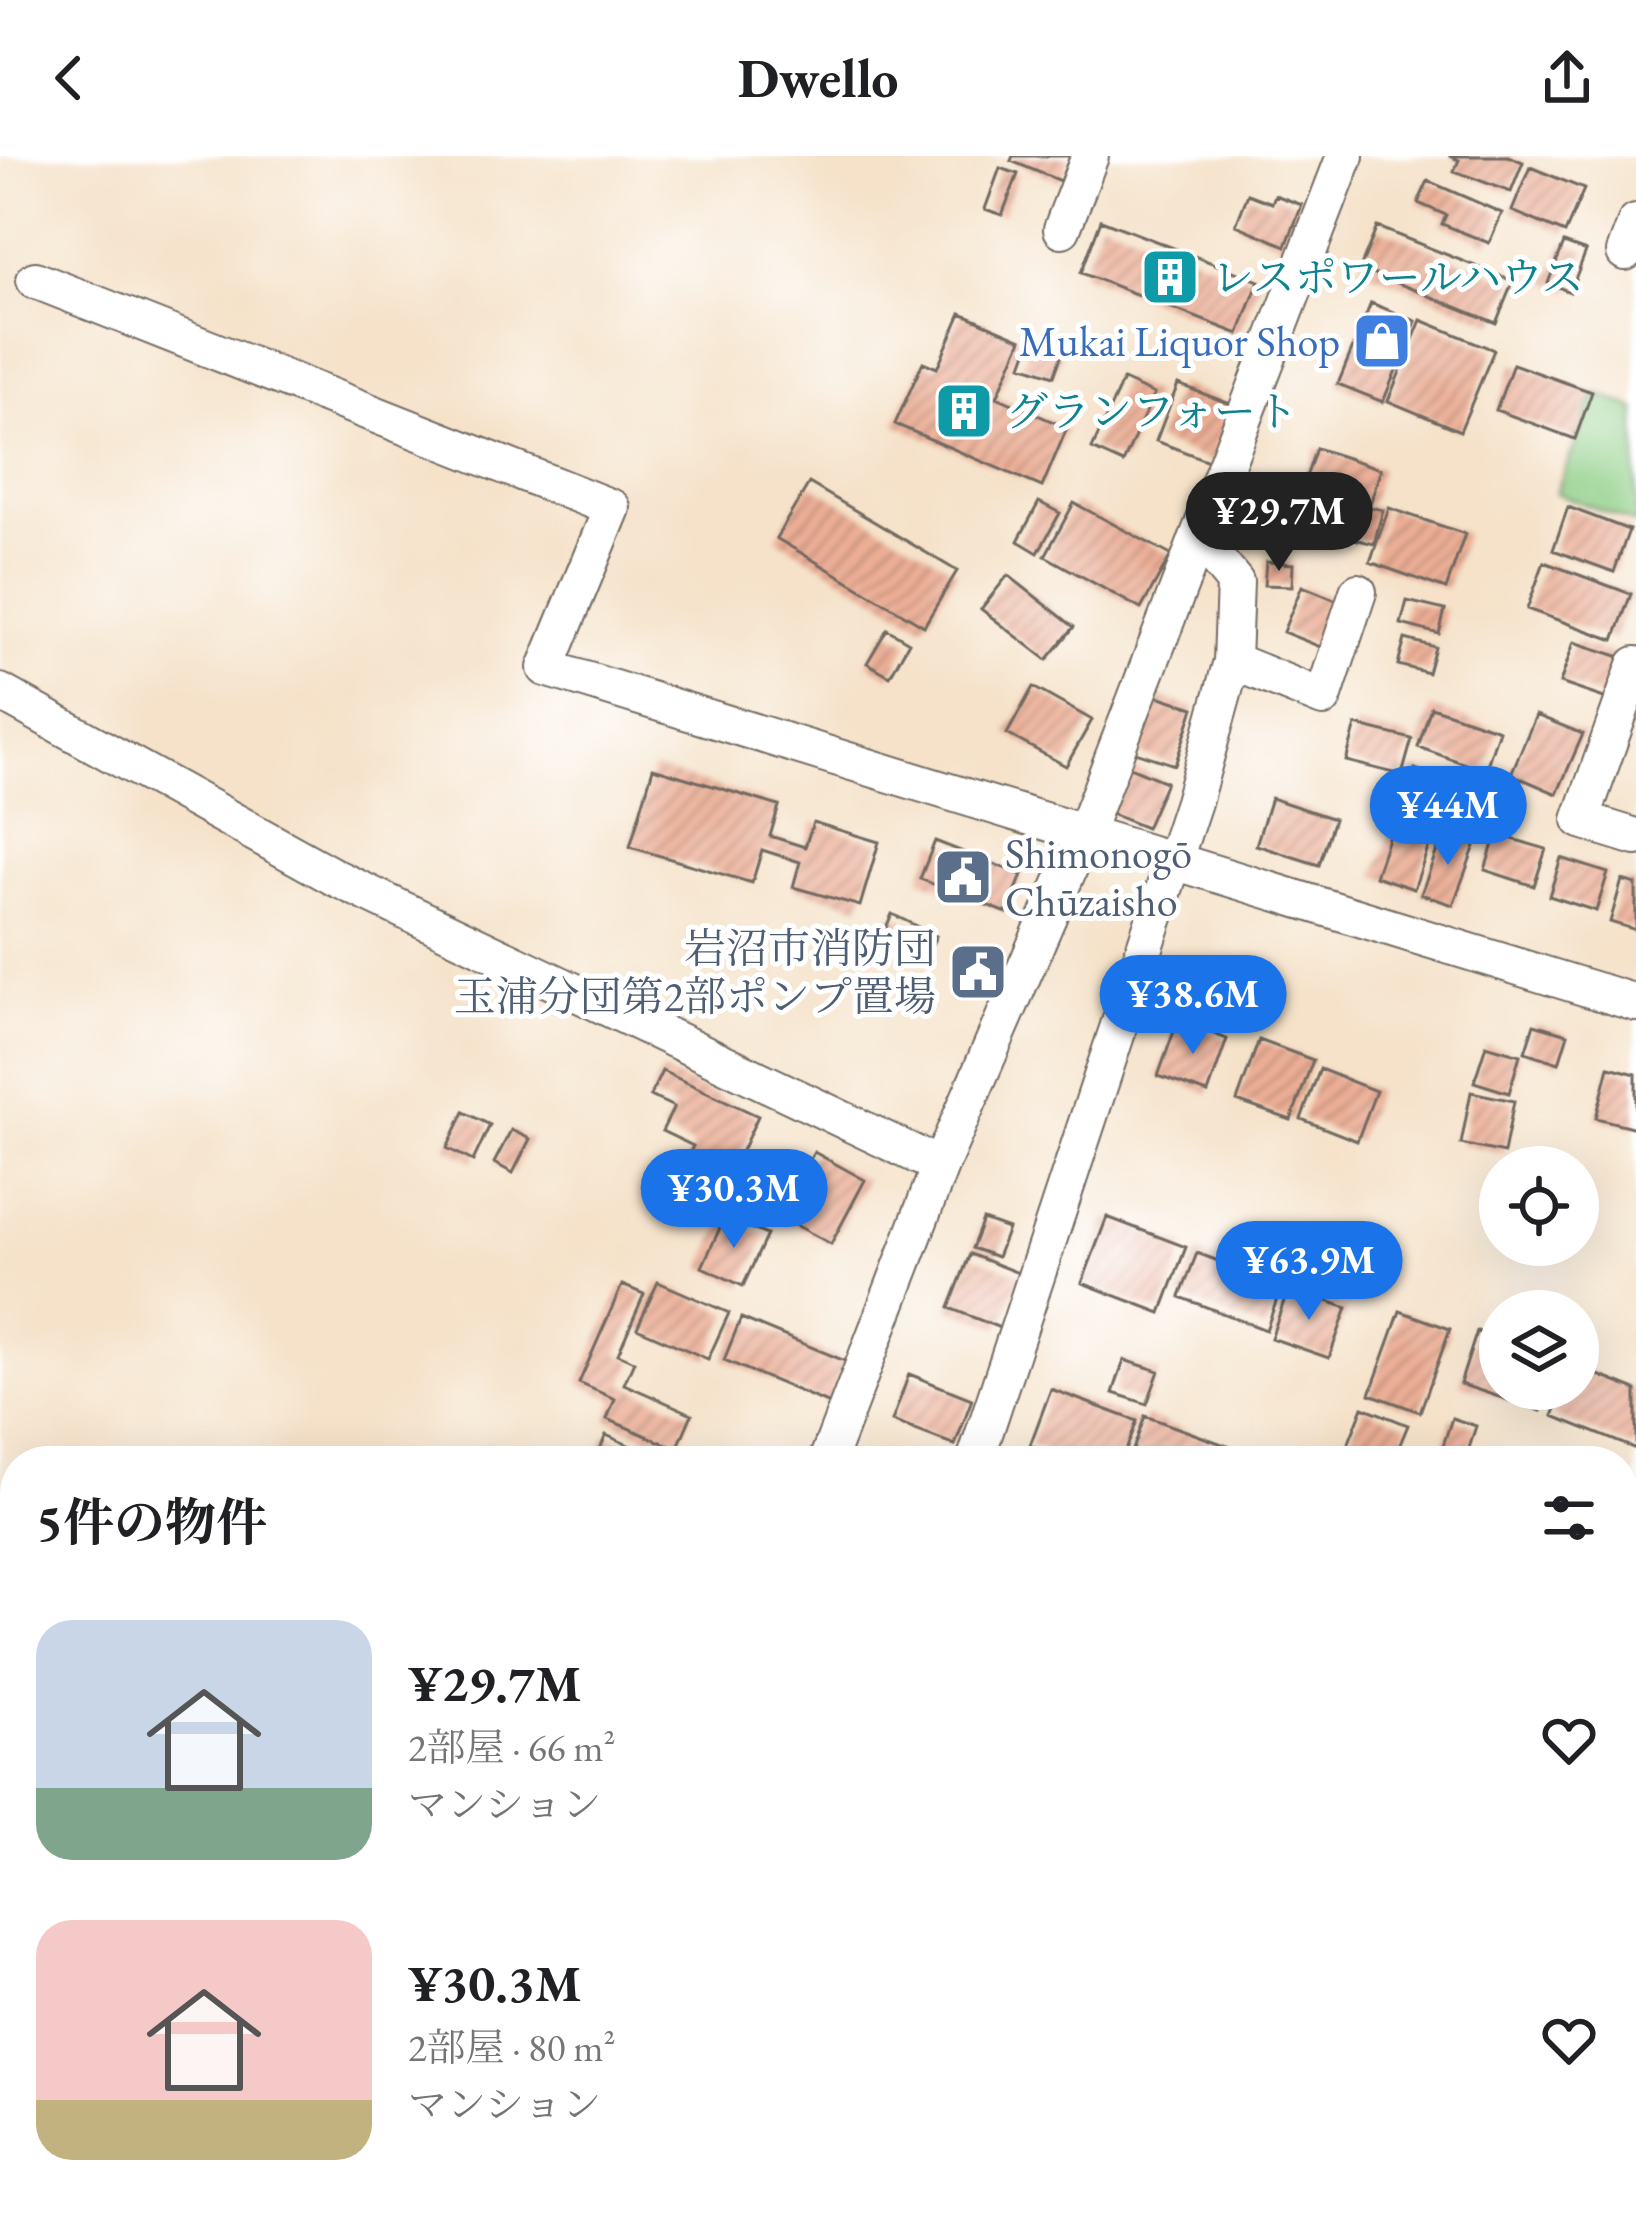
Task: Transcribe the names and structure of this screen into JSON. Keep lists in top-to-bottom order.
{
  "places": {
    "building": ["レスポワールハウス", "グランフォート"],
    "shop": ["Mukai Liquor Shop"],
    "public building": ["Shimonogō Chūzaisho", "岩沼市消防団 玉浦分団第2部ポンプ置場"]
  },
  "page": {
    "header": "Dwello",
    "price": [
      "¥29.7M",
      "¥44M",
      "¥38.6M",
      "¥30.3M",
      "¥63.9M"
    ],
    "heading": "5件の物件",
    "list": [
      {
        "name": "¥29.7M",
        "note": "2部屋 · 66 m² · マンション"
      },
      {
        "name": "¥30.3M",
        "note": "2部屋 · 80 m² · マンション"
      }
    ]
  }
}
